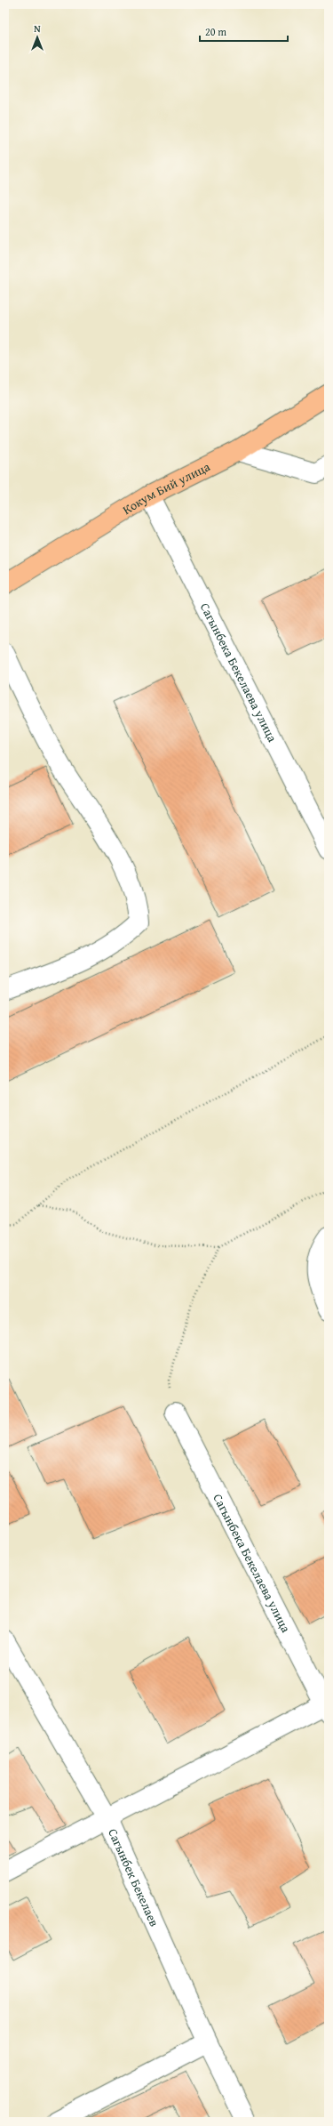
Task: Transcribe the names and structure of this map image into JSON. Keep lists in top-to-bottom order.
{
  "streets": {
    "main road": ["Кокум Бий улица"],
    "street": ["Сагынбека Бекелаева улица", "Сагынбек Бекелаев"]
  },
  "crossings": [
    ["Кокум Бий улица", "Сагынбека Бекелаева улица"]
  ],
  "scale_bar": "20 m",
  "north": "top"
}
